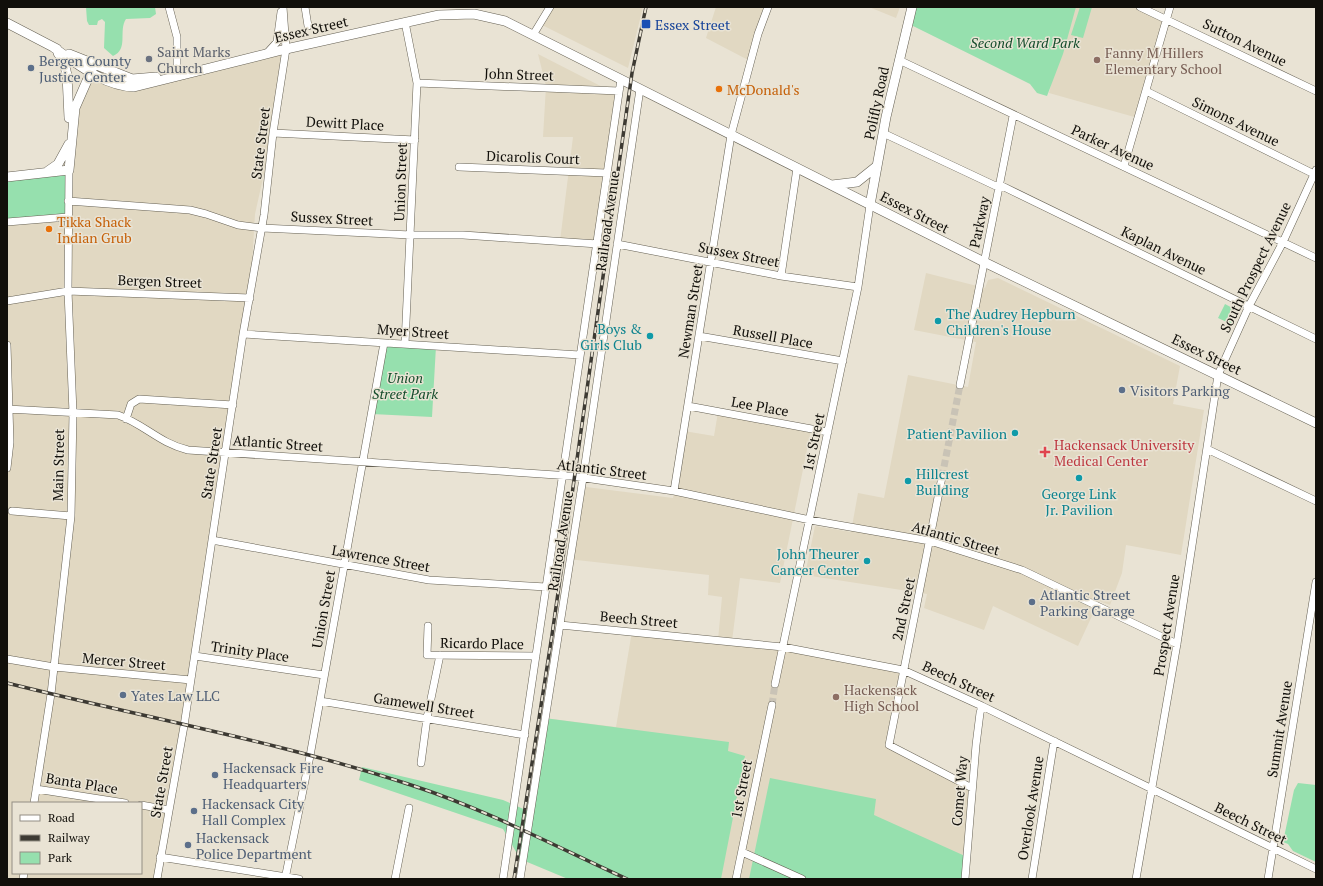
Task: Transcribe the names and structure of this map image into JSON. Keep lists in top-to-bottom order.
{
  "streets": {
    "main road": ["Essex Street", "Polifly Road", "Main Street"],
    "street": [
      "Sutton Avenue",
      "John Street",
      "Simons Avenue",
      "Dewitt Place",
      "State Street",
      "Parker Avenue",
      "Dicarolis Court",
      "Union Street",
      "Sussex Street",
      "Railroad Avenue",
      "Parkway",
      "Kaplan Avenue",
      "South Prospect Avenue",
      "Bergen Street",
      "Newman Street",
      "Myer Street",
      "Russell Place",
      "Lee Place",
      "1st Street",
      "Atlantic Street",
      "Lawrence Street",
      "2nd Street",
      "Beech Street",
      "Prospect Avenue",
      "Ricardo Place",
      "Trinity Place",
      "Mercer Street",
      "Gamewell Street",
      "Summit Avenue",
      "Banta Place",
      "Comet Way",
      "Overlook Avenue"
    ]
  },
  "crossings": [
    ["Essex Street", "Polifly Road"],
    ["Essex Street", "State Street"],
    ["Essex Street", "Union Street"],
    ["Essex Street", "Railroad Avenue"],
    ["Essex Street", "Parkway"],
    ["Essex Street", "South Prospect Avenue"],
    ["Essex Street", "Newman Street"],
    ["Essex Street", "1st Street"],
    ["Essex Street", "Main Street"],
    ["Essex Street", "Prospect Avenue"],
    ["John Street", "Union Street"],
    ["John Street", "Railroad Avenue"],
    ["Polifly Road", "Parker Avenue"],
    ["Polifly Road", "Kaplan Avenue"],
    ["Polifly Road", "1st Street"],
    ["Simons Avenue", "South Prospect Avenue"],
    ["Dewitt Place", "State Street"],
    ["Dewitt Place", "Union Street"],
    ["State Street", "Sussex Street"],
    ["State Street", "Bergen Street"],
    ["State Street", "Myer Street"],
    ["State Street", "Atlantic Street"],
    ["State Street", "Lawrence Street"],
    ["State Street", "Trinity Place"],
    ["State Street", "Mercer Street"],
    ["Parker Avenue", "Parkway"],
    ["Parker Avenue", "South Prospect Avenue"],
    ["Dicarolis Court", "Railroad Avenue"],
    ["Union Street", "Sussex Street"],
    ["Union Street", "Myer Street"],
    ["Union Street", "Atlantic Street"],
    ["Union Street", "Lawrence Street"],
    ["Union Street", "Trinity Place"],
    ["Union Street", "Gamewell Street"],
    ["Sussex Street", "Railroad Avenue"],
    ["Sussex Street", "Newman Street"],
    ["Sussex Street", "1st Street"],
    ["Sussex Street", "Main Street"],
    ["Railroad Avenue", "Myer Street"],
    ["Railroad Avenue", "Atlantic Street"],
    ["Railroad Avenue", "Lawrence Street"],
    ["Railroad Avenue", "Beech Street"],
    ["Railroad Avenue", "Ricardo Place"],
    ["Railroad Avenue", "Gamewell Street"],
    ["Parkway", "Kaplan Avenue"],
    ["Kaplan Avenue", "South Prospect Avenue"],
    ["South Prospect Avenue", "Prospect Avenue"],
    ["Bergen Street", "Main Street"],
    ["Newman Street", "Russell Place"],
    ["Newman Street", "Lee Place"],
    ["Newman Street", "Atlantic Street"],
    ["Russell Place", "1st Street"],
    ["Lee Place", "1st Street"],
    ["1st Street", "Atlantic Street"],
    ["1st Street", "Beech Street"],
    ["Atlantic Street", "Main Street"],
    ["Atlantic Street", "2nd Street"],
    ["Atlantic Street", "Prospect Avenue"],
    ["Main Street", "Mercer Street"],
    ["Main Street", "Banta Place"],
    ["2nd Street", "Beech Street"],
    ["2nd Street", "Comet Way"],
    ["Beech Street", "Prospect Avenue"],
    ["Beech Street", "Summit Avenue"],
    ["Beech Street", "Comet Way"],
    ["Beech Street", "Overlook Avenue"]
  ],
  "parks": ["Second Ward Park", "Union Street Park"],
  "places": {
    "transit": ["Essex Street"],
    "other": [
      "Saint Marks Church",
      "Fanny M Hillers Elementary School",
      "Bergen County Justice Center",
      "McDonald's",
      "Tikka Shack Indian Grub",
      "The Audrey Hepburn Children's House",
      "Boys & Girls Club",
      "Visitors Parking",
      "Patient Pavilion",
      "George Link Jr. Pavilion",
      "Hillcrest Building",
      "John Theurer Cancer Center",
      "Atlantic Street Parking Garage",
      "Yates Law LLC",
      "Hackensack High School",
      "Hackensack Fire Headquarters",
      "Hackensack City Hall Complex",
      "Hackensack Police Department"
    ],
    "health": ["Hackensack University Medical Center"]
  },
  "legend": ["Road", "Railway", "Park"]
}
